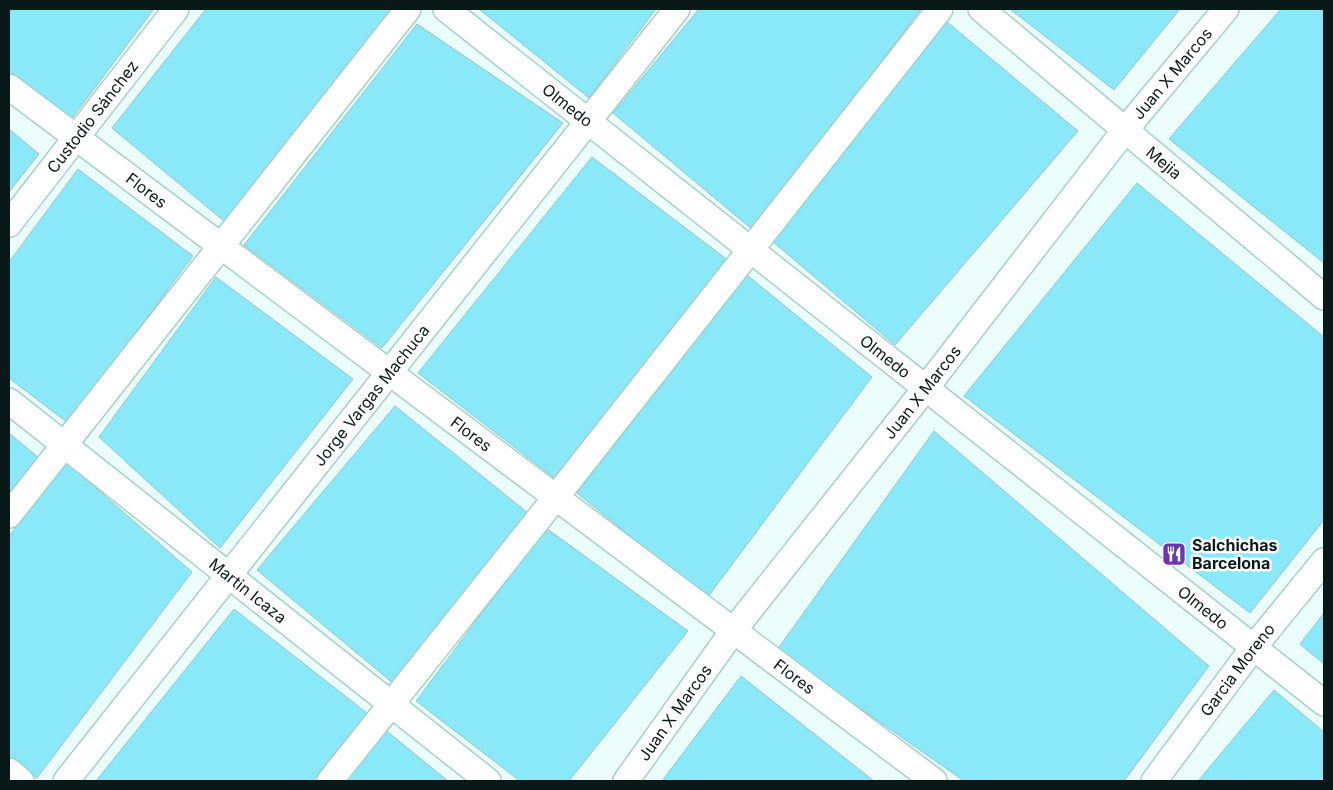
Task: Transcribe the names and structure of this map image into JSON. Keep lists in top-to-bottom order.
{
  "streets": {
    "street": [
      "Juan X Marcos",
      "Olmedo",
      "Custodio Sánchez",
      "Mejia",
      "Flores",
      "Jorge Vargas Machuca",
      "Martin Icaza",
      "Garcia Moreno"
    ]
  },
  "crossings": [
    ["Juan X Marcos", "Olmedo"],
    ["Juan X Marcos", "Mejia"],
    ["Juan X Marcos", "Flores"],
    ["Olmedo", "Jorge Vargas Machuca"],
    ["Olmedo", "Garcia Moreno"],
    ["Custodio Sánchez", "Flores"],
    ["Flores", "Jorge Vargas Machuca"],
    ["Jorge Vargas Machuca", "Martin Icaza"]
  ],
  "places": {
    "restaurant": ["Salchichas Barcelona"]
  }
}
